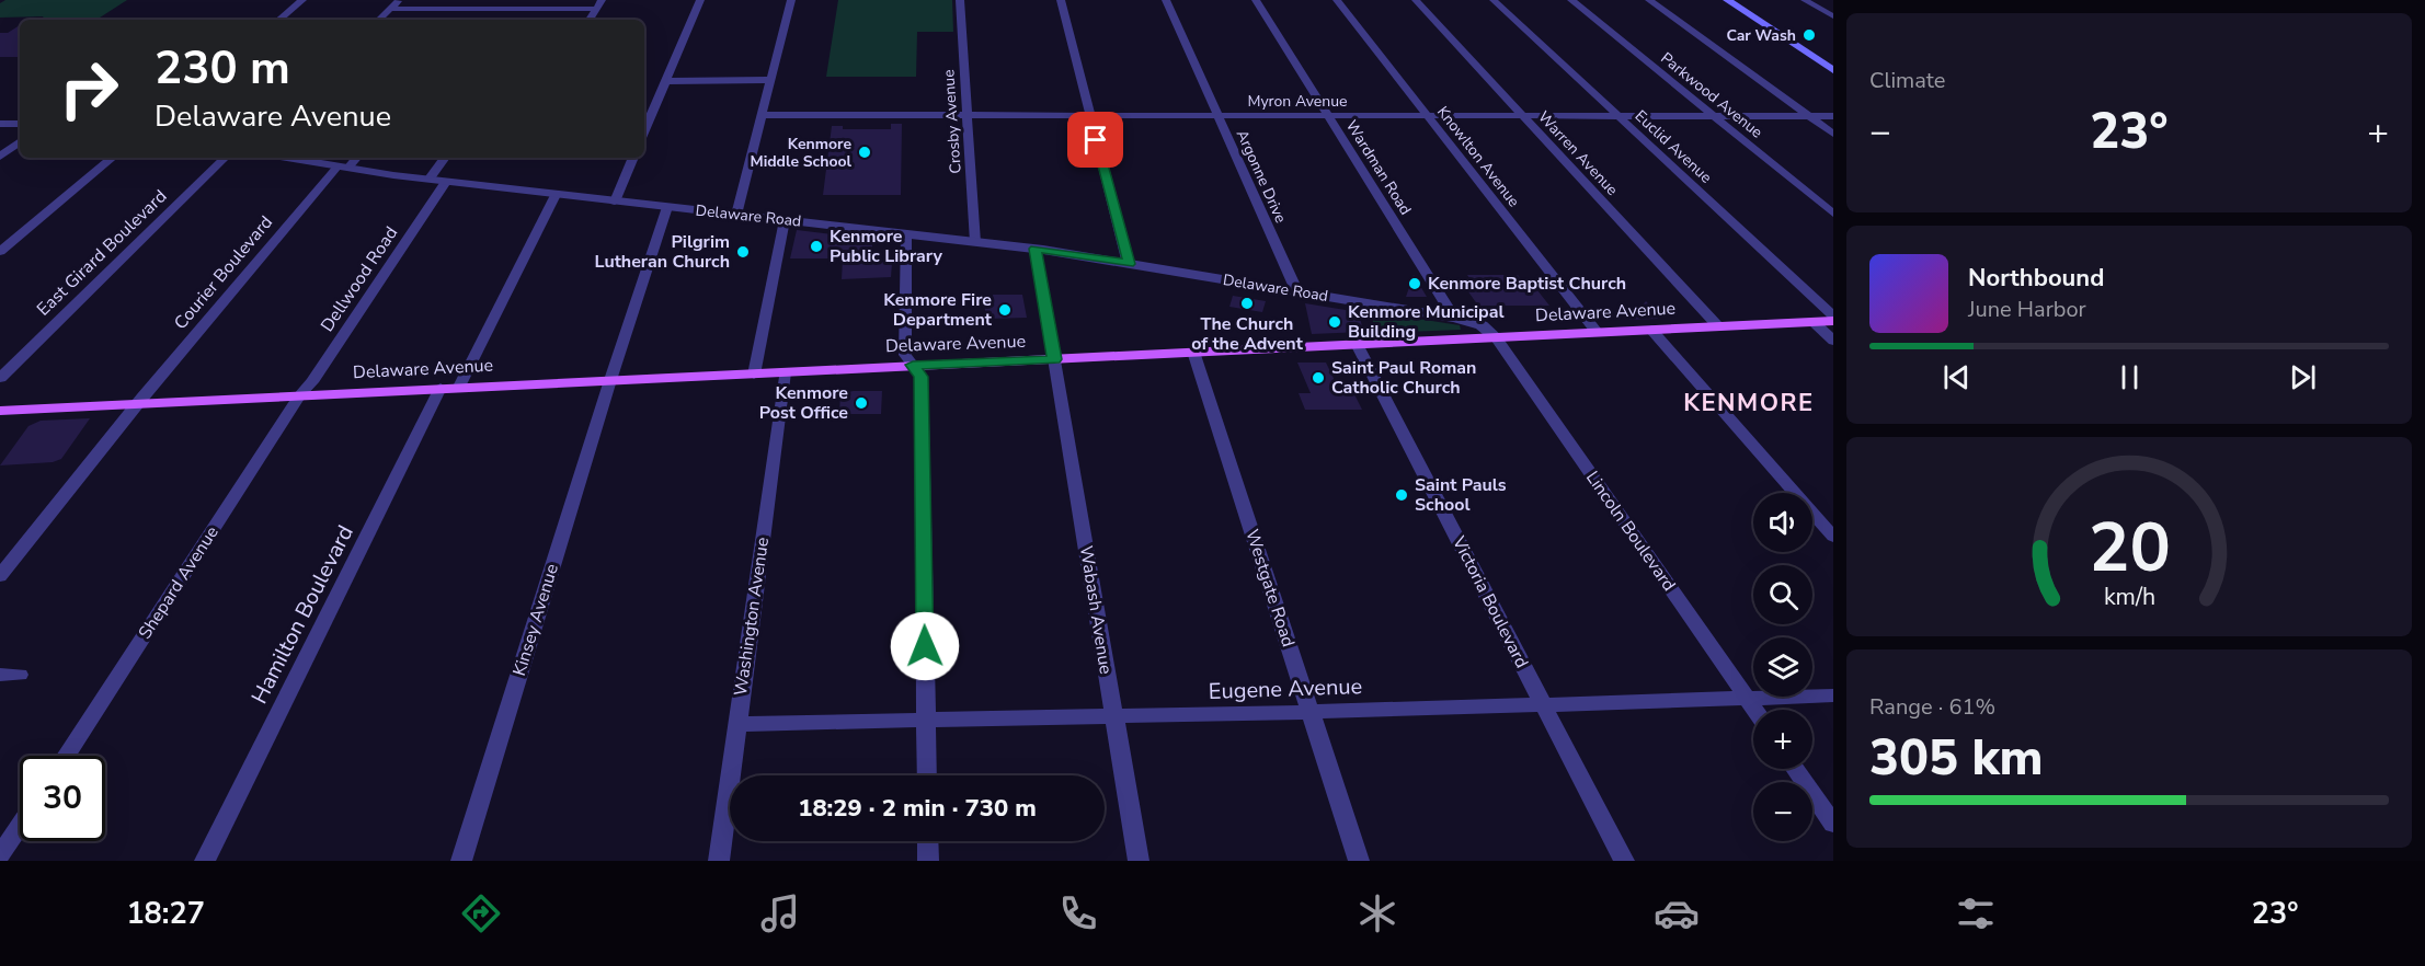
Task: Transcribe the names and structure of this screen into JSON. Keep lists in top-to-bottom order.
{
  "streets": {
    "main road": ["Delaware Avenue"],
    "street": [
      "Parkwood Avenue",
      "Myron Avenue",
      "Crosby Avenue",
      "Euclid Avenue",
      "Warren Avenue",
      "Knowlton Avenue",
      "Wardman Road",
      "Argonne Drive",
      "Delaware Road",
      "East Girard Boulevard",
      "Courier Boulevard",
      "Dellwood Road",
      "Lincoln Boulevard",
      "Shepard Avenue",
      "Westgate Road",
      "Victoria Boulevard",
      "Wabash Avenue",
      "Hamilton Boulevard",
      "Washington Avenue",
      "Kinsey Avenue",
      "Eugene Avenue"
    ]
  },
  "crossings": [
    ["Parkwood Avenue", "Myron Avenue"],
    ["Myron Avenue", "Crosby Avenue"],
    ["Myron Avenue", "Euclid Avenue"],
    ["Myron Avenue", "Warren Avenue"],
    ["Myron Avenue", "Knowlton Avenue"],
    ["Myron Avenue", "Wardman Road"],
    ["Myron Avenue", "Argonne Drive"],
    ["Crosby Avenue", "Delaware Road"],
    ["Warren Avenue", "Delaware Avenue"],
    ["Knowlton Avenue", "Delaware Avenue"],
    ["Wardman Road", "Delaware Road"],
    ["Argonne Drive", "Delaware Road"],
    ["Delaware Road", "Courier Boulevard"],
    ["Delaware Road", "Dellwood Road"],
    ["Delaware Road", "Delaware Avenue"],
    ["Delaware Road", "Lincoln Boulevard"],
    ["Delaware Road", "Wabash Avenue"],
    ["Delaware Road", "Hamilton Boulevard"],
    ["Delaware Road", "Kinsey Avenue"],
    ["Courier Boulevard", "Delaware Avenue"],
    ["Dellwood Road", "Delaware Avenue"],
    ["Dellwood Road", "Shepard Avenue"],
    ["Delaware Avenue", "Lincoln Boulevard"],
    ["Delaware Avenue", "Shepard Avenue"],
    ["Delaware Avenue", "Westgate Road"],
    ["Delaware Avenue", "Victoria Boulevard"],
    ["Delaware Avenue", "Wabash Avenue"],
    ["Delaware Avenue", "Hamilton Boulevard"],
    ["Delaware Avenue", "Washington Avenue"],
    ["Delaware Avenue", "Kinsey Avenue"],
    ["Lincoln Boulevard", "Eugene Avenue"],
    ["Westgate Road", "Eugene Avenue"],
    ["Victoria Boulevard", "Eugene Avenue"],
    ["Wabash Avenue", "Eugene Avenue"],
    ["Washington Avenue", "Eugene Avenue"]
  ],
  "districts": ["KENMORE"],
  "places": [
    "Car Wash",
    "Kenmore Middle School",
    "Kenmore Public Library",
    "Pilgrim Lutheran Church",
    "Kenmore Baptist Church",
    "The Church of the Advent",
    "Kenmore Fire Department",
    "Kenmore Municipal Building",
    "Saint Paul Roman Catholic Church",
    "Kenmore Post Office",
    "Saint Pauls School"
  ],
  "page": {
    "tile": [
      "Climate",
      ["Range · 61%", "305 km"]
    ],
    "turn": ["230 m", "Delaware Avenue"],
    "heat": ["−", "23°", "+"],
    "song": ["Northbound", "June Harbor"],
    "map_buttons": ["+", "−"],
    "limit": "30",
    "trip": "18:29 · 2 min · 730 m",
    "tabs": ["18:27", "23°"],
    "gauge": ["20", "km/h"]
  }
}
